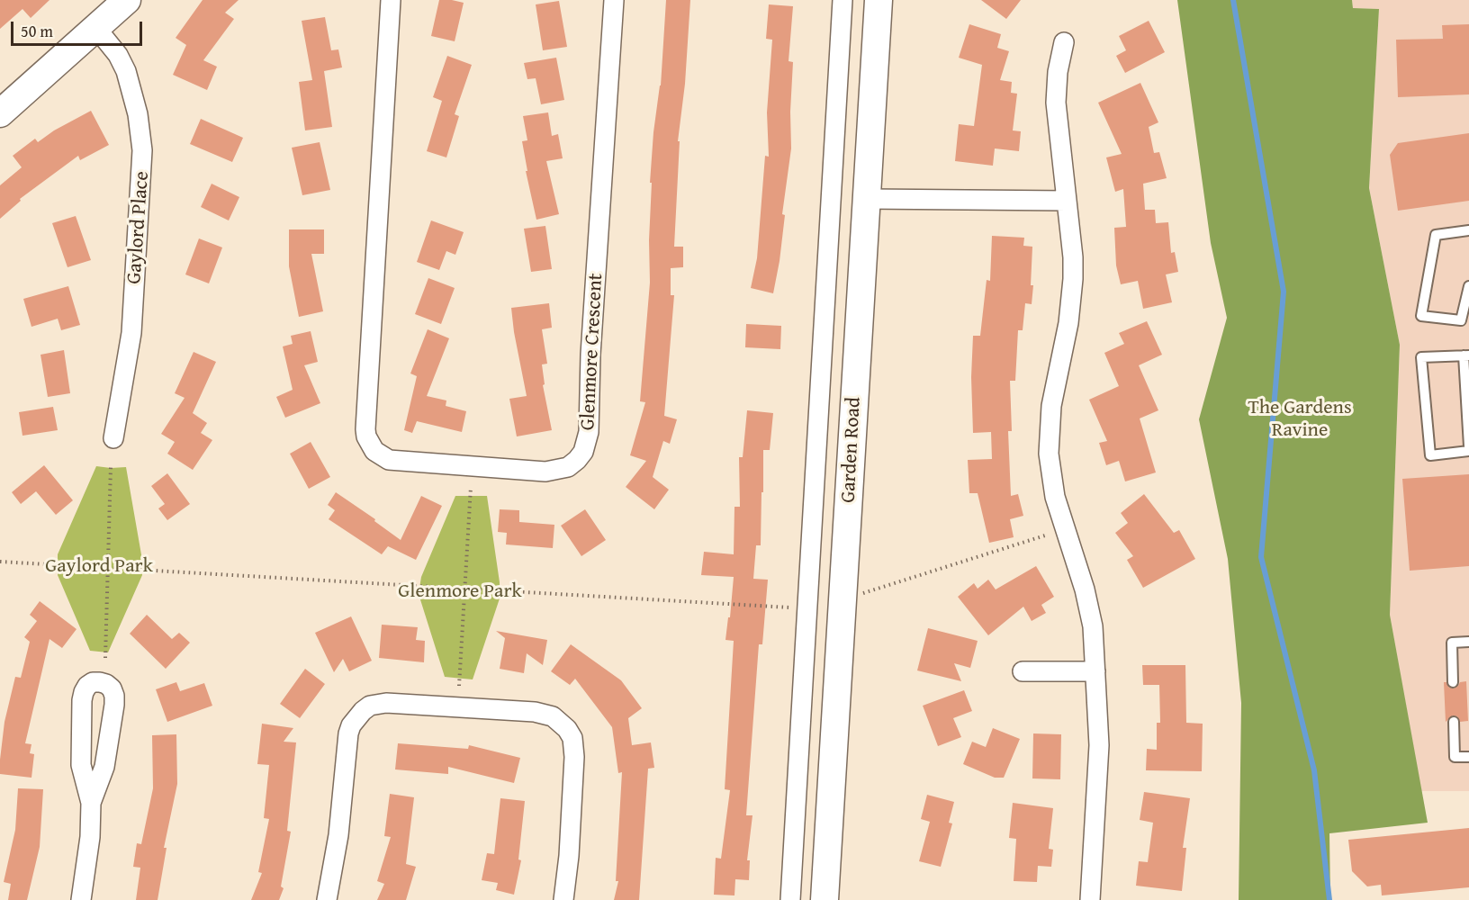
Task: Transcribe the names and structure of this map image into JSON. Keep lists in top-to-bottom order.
{
  "streets": {
    "street": ["Gaylord Place", "Glenmore Crescent", "Garden Road"]
  },
  "parks": ["The Gardens Ravine", "Gaylord Park", "Glenmore Park"],
  "scale_bar": "50 m"
}
